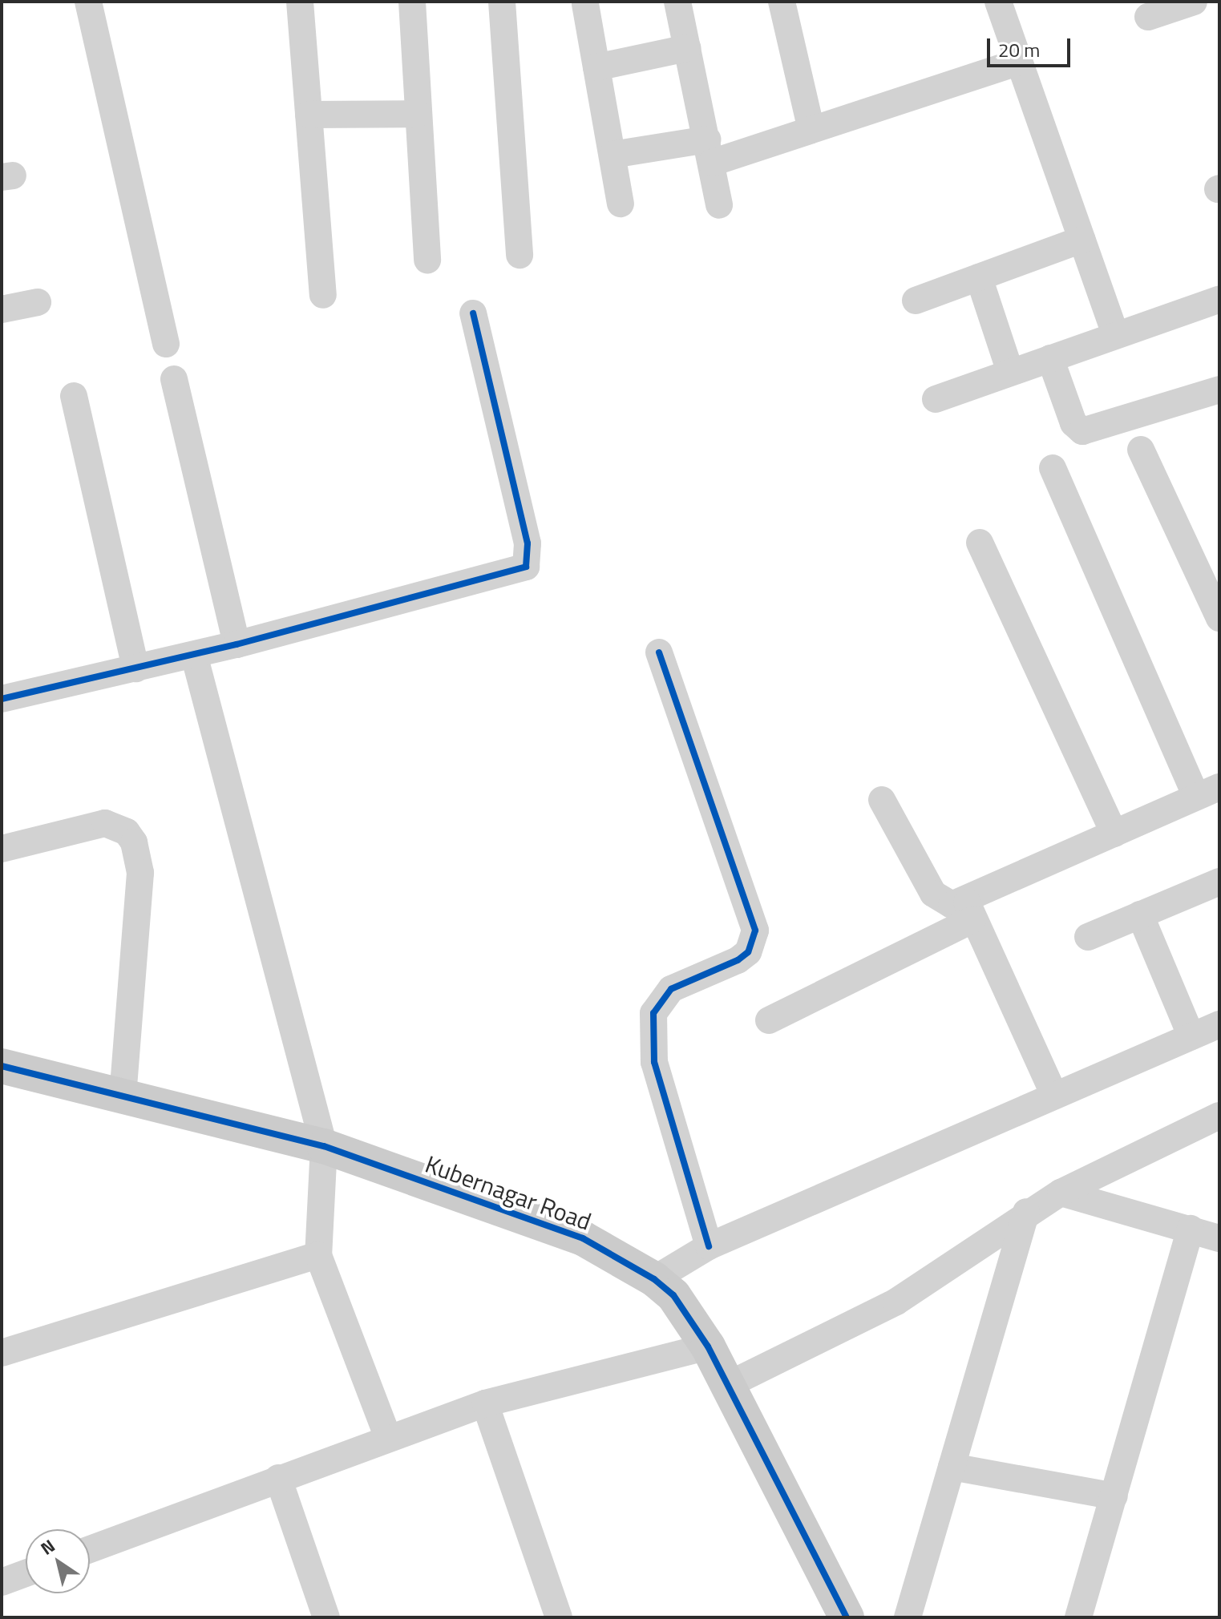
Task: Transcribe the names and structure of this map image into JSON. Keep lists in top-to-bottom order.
{
  "streets": {
    "street": ["Kubernagar Road"]
  },
  "scale_bar": "20 m",
  "north": "top left"
}
